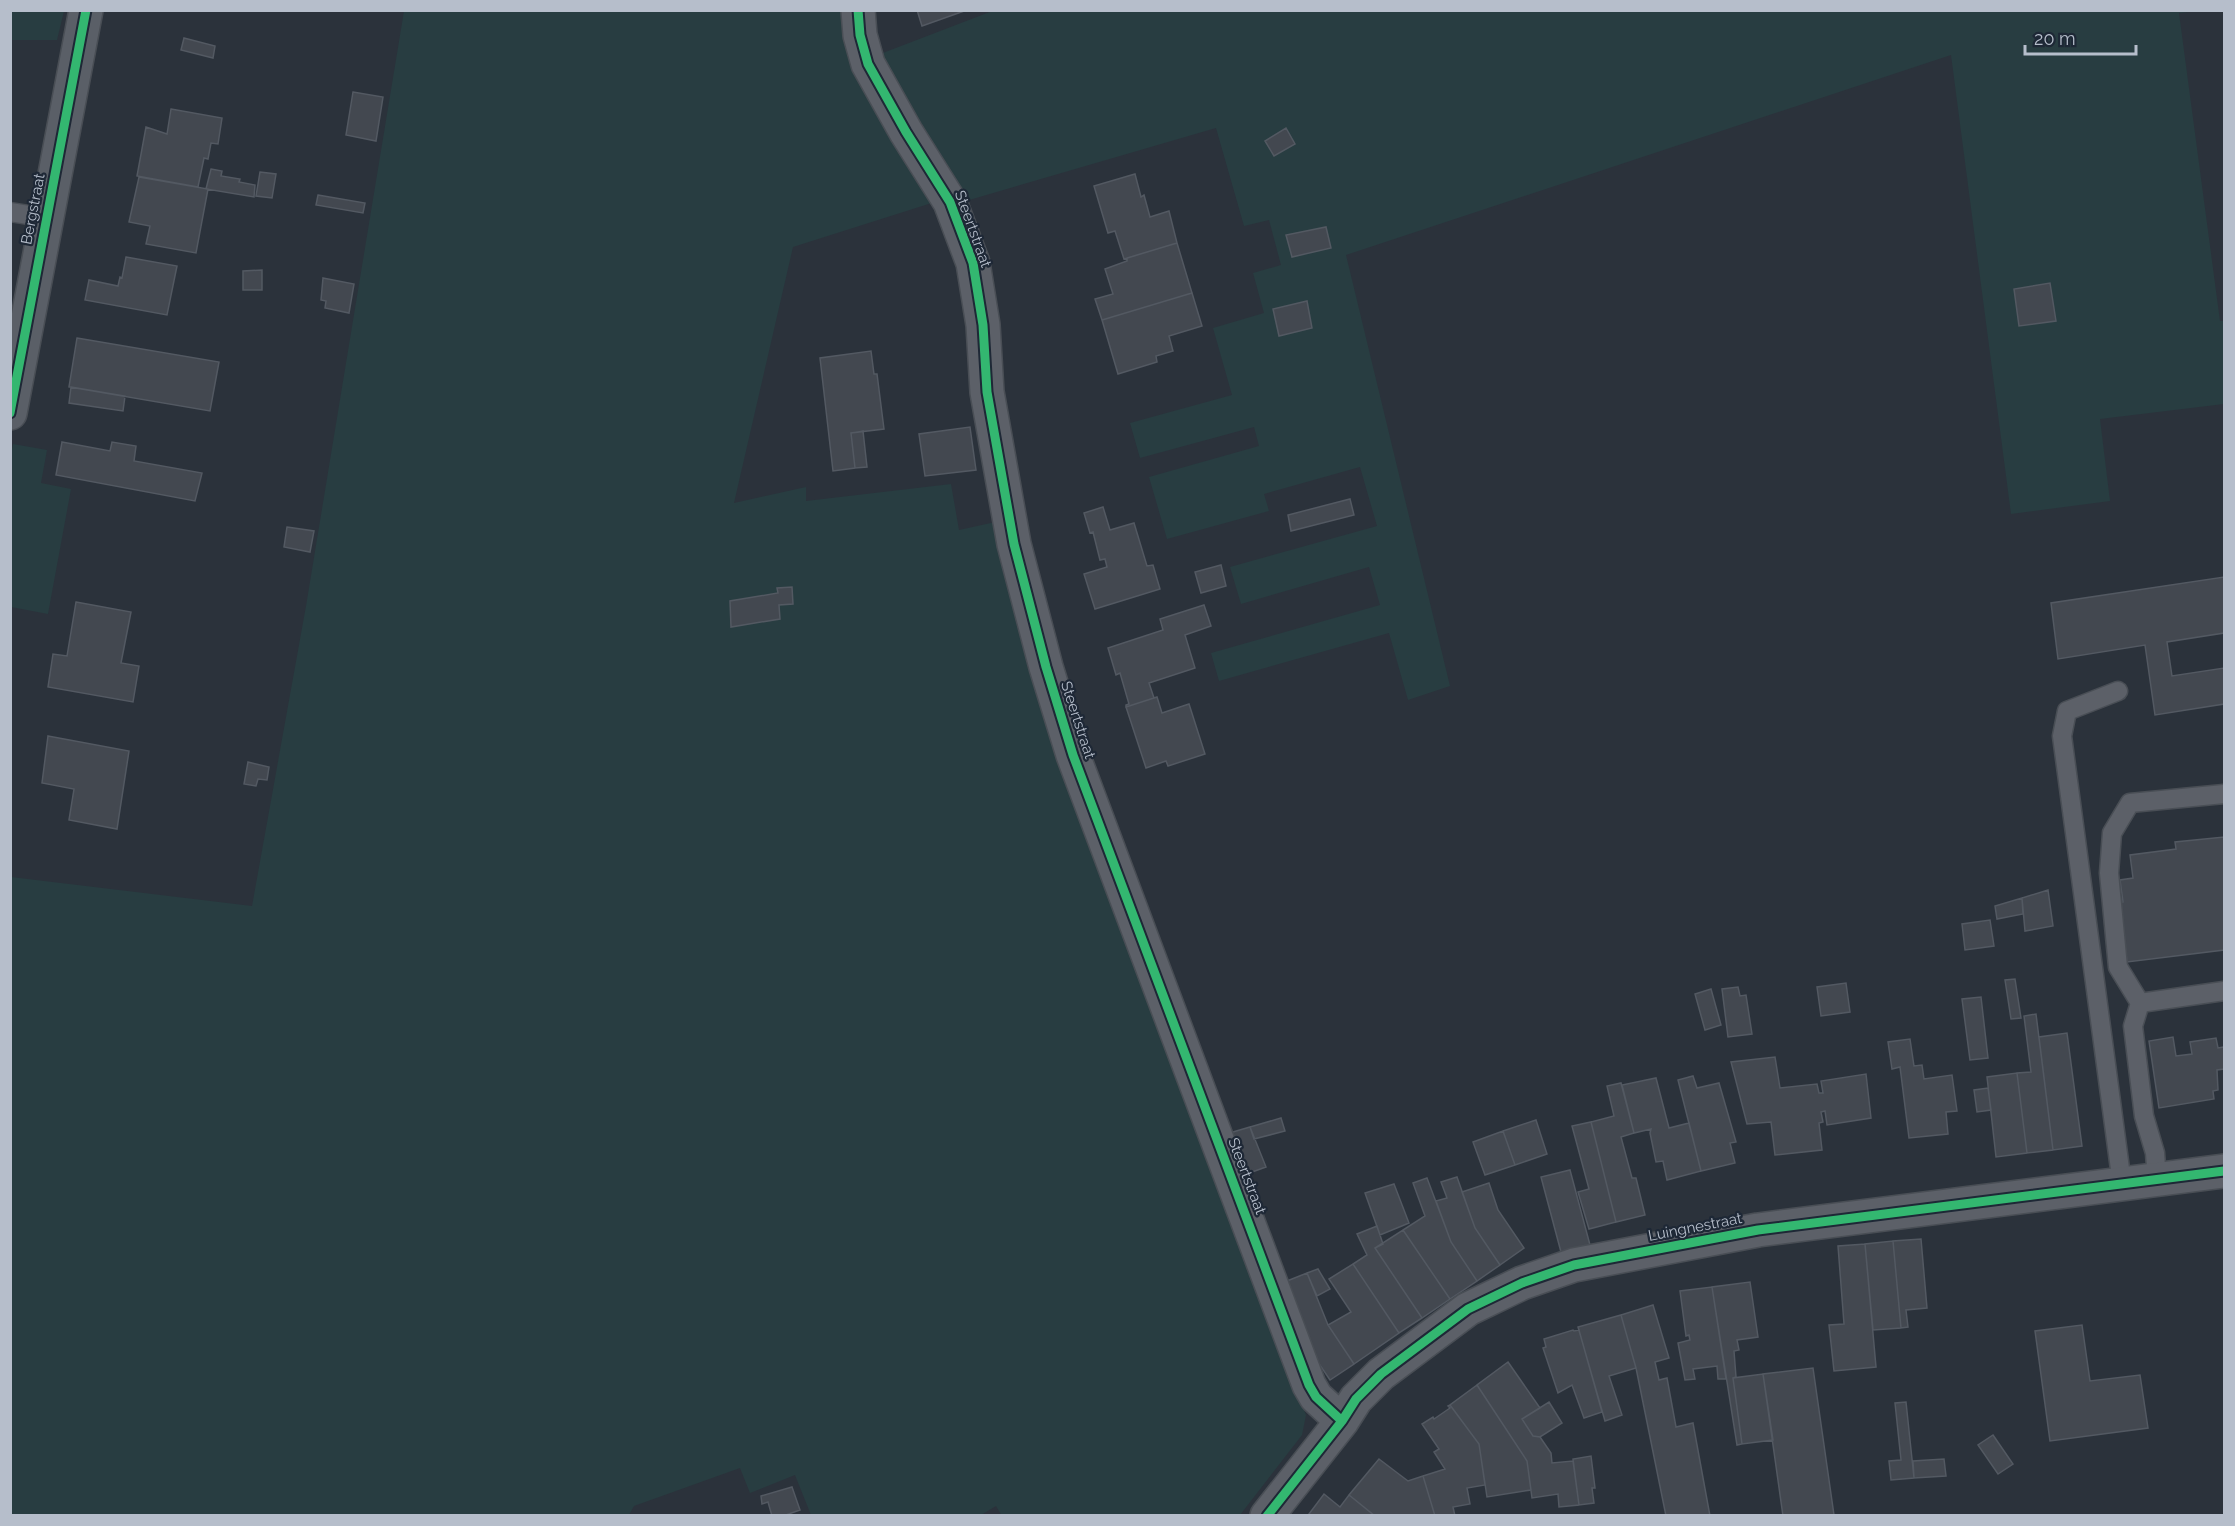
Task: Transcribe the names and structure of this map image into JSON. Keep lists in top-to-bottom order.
{
  "streets": {
    "street": ["Bergstraat", "Steertstraat", "Luingnestraat"]
  },
  "crossings": [
    ["Steertstraat", "Luingnestraat"]
  ],
  "scale_bar": "20 m"
}
